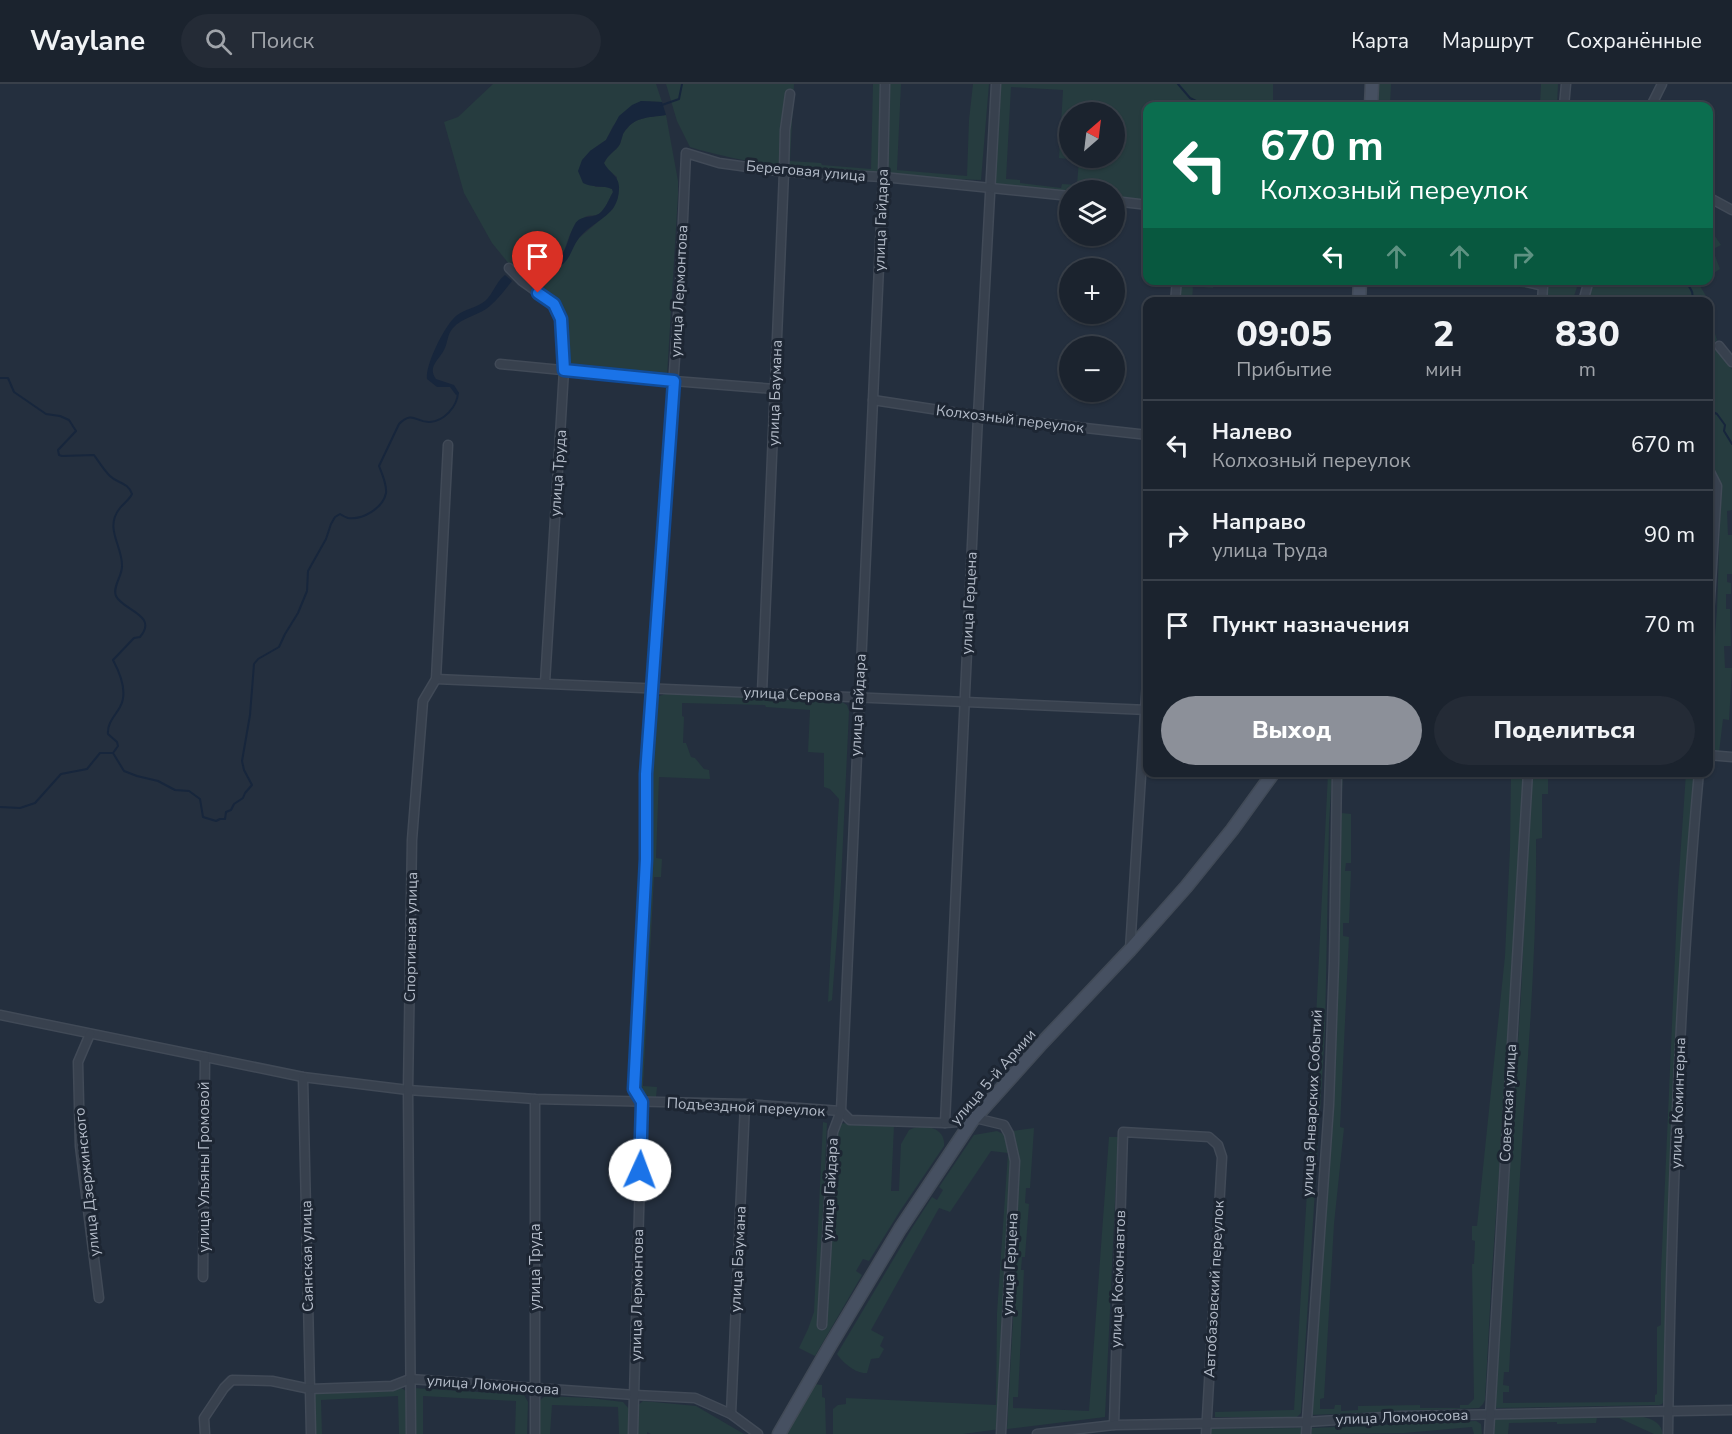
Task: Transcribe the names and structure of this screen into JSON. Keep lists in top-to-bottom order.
{
  "streets": {
    "street": [
      "Береговая улица",
      "улица Гайдара",
      "улица Лермонтова",
      "улица Баумана",
      "Колхозный переулок",
      "улица Труда",
      "улица Герцена",
      "улица Серова",
      "Спортивная улица",
      "улица 5-й Армии",
      "улица Январских Событий",
      "Советская улица",
      "улица Коминтерна",
      "Подъездной переулок",
      "улица Ульяны Громовой",
      "улица Дзержинского",
      "Саянская улица",
      "улица Космонавтов",
      "Автобазовский переулок",
      "улица Ломоносова"
    ]
  },
  "crossings": [
    ["Береговая улица", "улица Гайдара"],
    ["Береговая улица", "улица Лермонтова"],
    ["Береговая улица", "улица Баумана"],
    ["Береговая улица", "улица Герцена"],
    ["улица Гайдара", "Колхозный переулок"],
    ["улица Гайдара", "улица Серова"],
    ["улица Гайдара", "Подъездной переулок"],
    ["улица Лермонтова", "улица Серова"],
    ["улица Лермонтова", "Подъездной переулок"],
    ["улица Лермонтова", "улица Ломоносова"],
    ["улица Баумана", "улица Серова"],
    ["улица Баумана", "Подъездной переулок"],
    ["улица Баумана", "улица Ломоносова"],
    ["Колхозный переулок", "улица Герцена"],
    ["улица Труда", "улица Серова"],
    ["улица Труда", "Подъездной переулок"],
    ["улица Труда", "улица Ломоносова"],
    ["улица Герцена", "улица Серова"],
    ["улица Герцена", "улица 5-й Армии"],
    ["улица Герцена", "Подъездной переулок"],
    ["улица Серова", "Спортивная улица"],
    ["Спортивная улица", "Подъездной переулок"],
    ["Спортивная улица", "улица Ломоносова"],
    ["улица 5-й Армии", "Подъездной переулок"],
    ["улица Январских Событий", "улица Ломоносова"],
    ["Советская улица", "улица Ломоносова"],
    ["улица Коминтерна", "улица Ломоносова"],
    ["Подъездной переулок", "улица Ульяны Громовой"],
    ["Подъездной переулок", "улица Дзержинского"],
    ["Подъездной переулок", "Саянская улица"],
    ["Саянская улица", "улица Ломоносова"],
    ["улица Космонавтов", "Автобазовский переулок"],
    ["улица Космонавтов", "улица Ломоносова"],
    ["Автобазовский переулок", "улица Ломоносова"]
  ],
  "north": "top right",
  "page": {
    "header": "Waylane",
    "search": "Поиск",
    "nav": ["Карта", "Маршрут", "Сохранённые"],
    "map_buttons": ["+", "−"],
    "turn": ["670 m", "Колхозный переулок"],
    "eta": [
      "09:05",
      "Прибытие",
      "2",
      "мин",
      "830",
      "m"
    ],
    "list": [
      {
        "name": "Налево",
        "note": "Колхозный переулок",
        "value": "670 m"
      },
      {
        "name": "Направо",
        "note": "улица Труда",
        "value": "90 m"
      },
      {
        "name": "Пункт назначения",
        "value": "70 m"
      }
    ],
    "buttons": ["Выход", "Поделиться"]
  }
}
